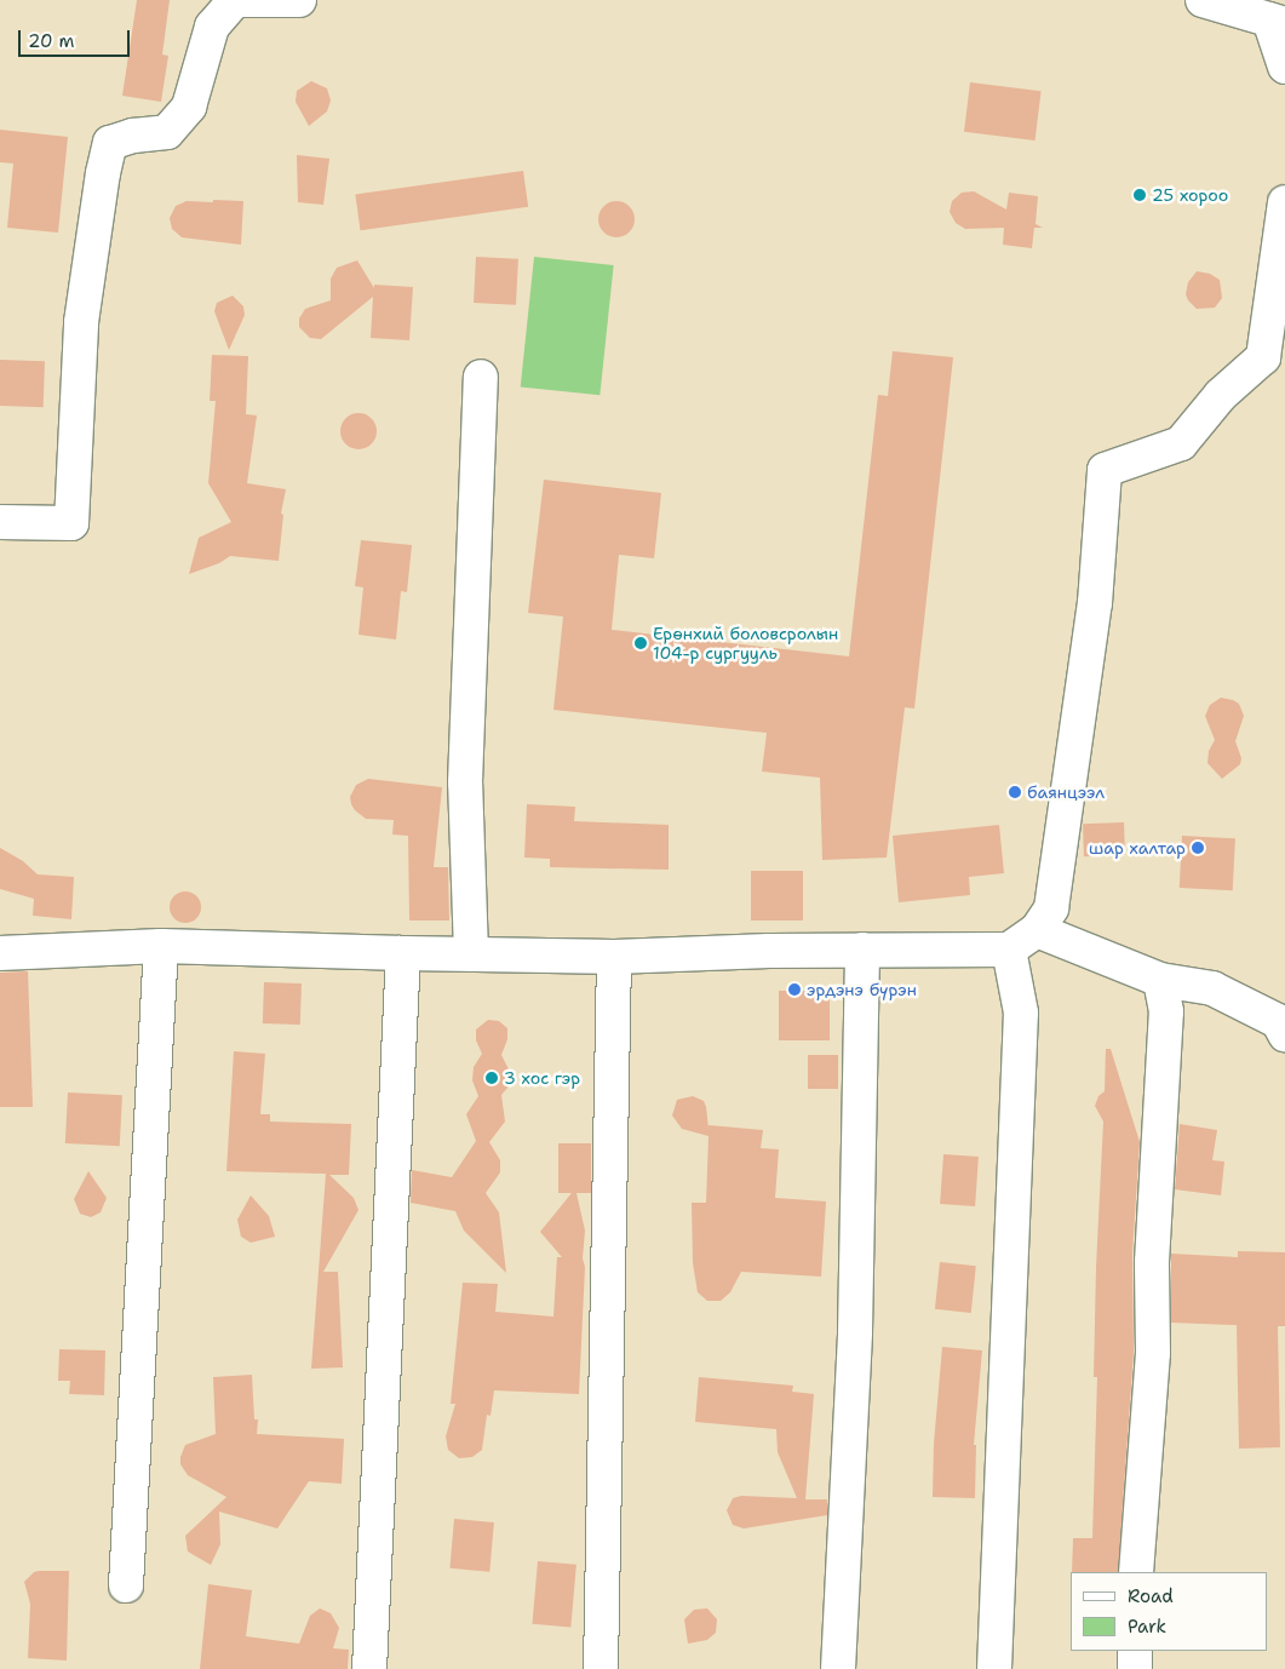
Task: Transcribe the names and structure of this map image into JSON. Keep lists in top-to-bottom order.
{
  "places": [
    "25 хороо",
    "Ерөнхий боловсролын 104-р сургууль",
    "баянцээл",
    "шар халтар",
    "эрдэнэ бүрэн",
    "3 хос гэр"
  ],
  "legend": ["Road", "Park"],
  "scale_bar": "20 m"
}
